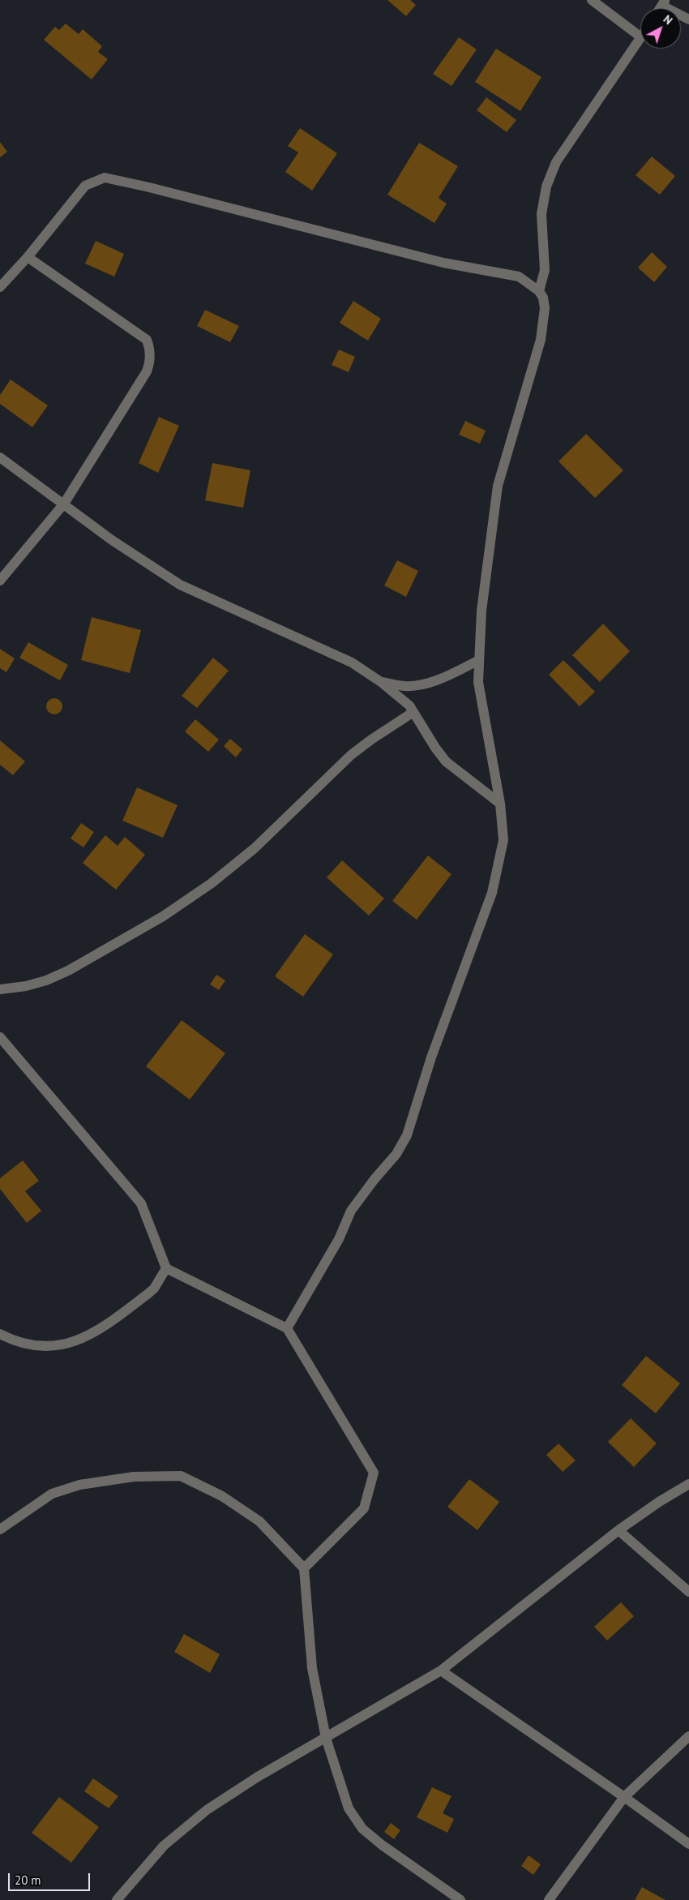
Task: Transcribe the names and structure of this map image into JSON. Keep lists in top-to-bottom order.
{
  "scale_bar": "20 m",
  "north": "top right"
}
